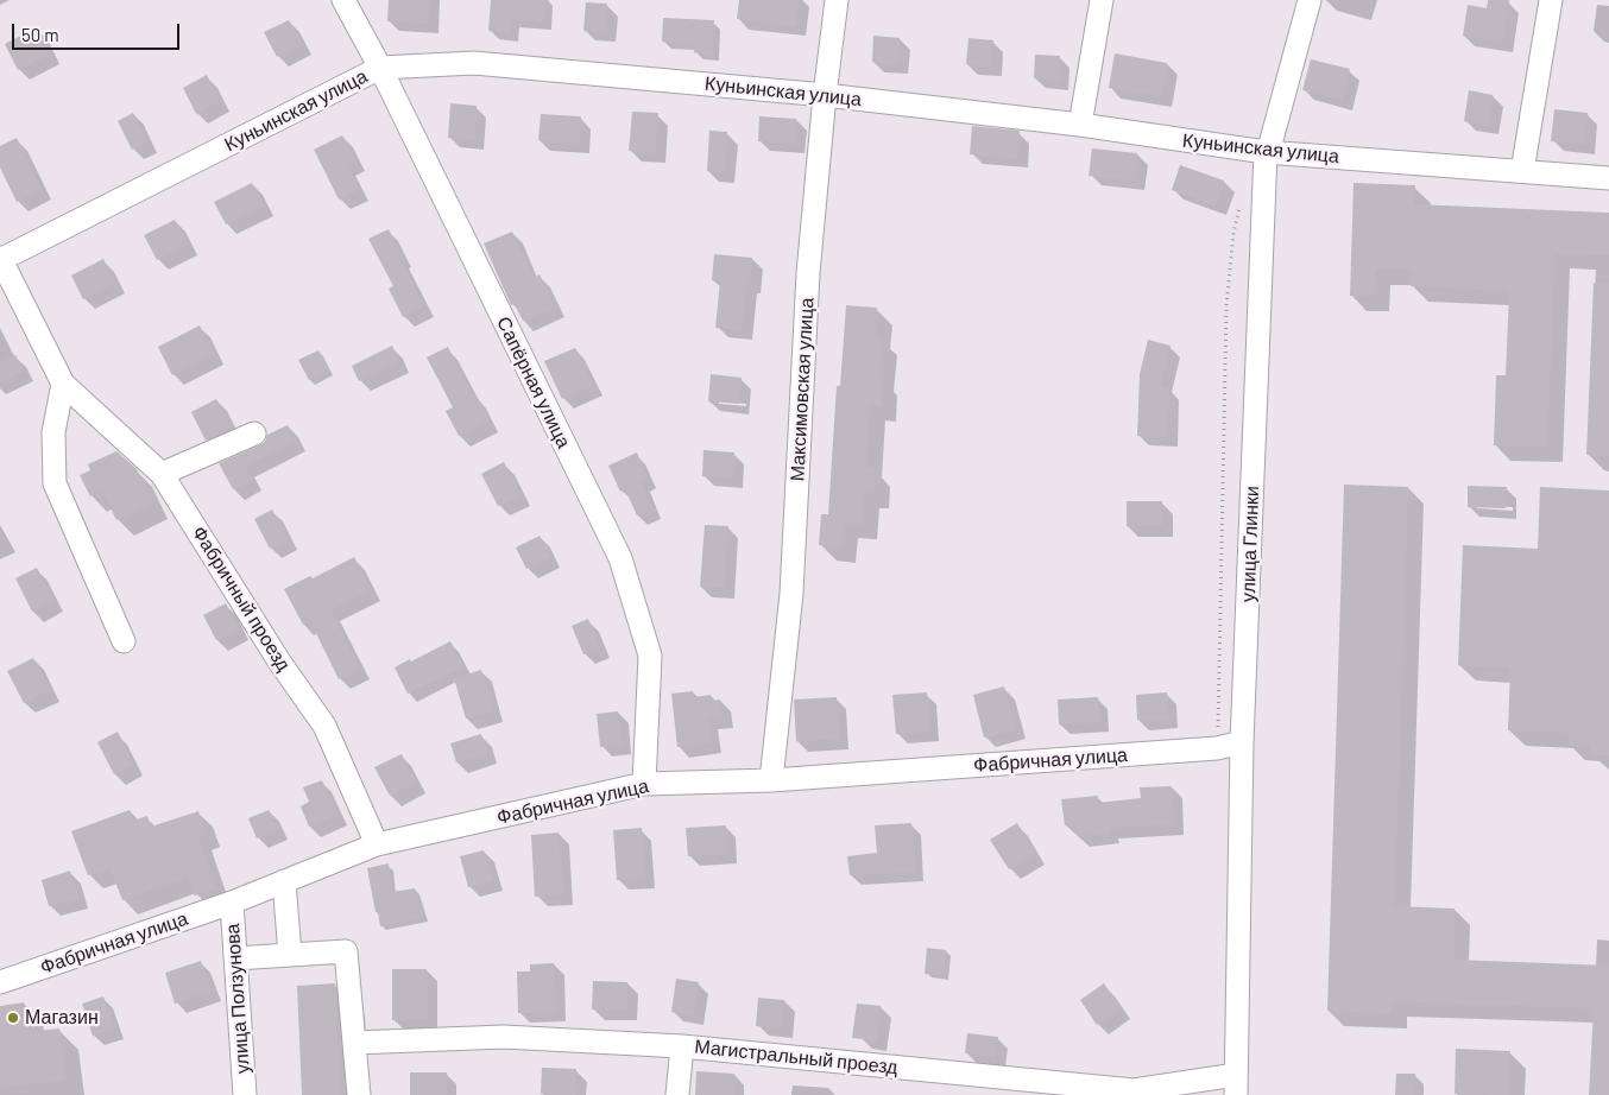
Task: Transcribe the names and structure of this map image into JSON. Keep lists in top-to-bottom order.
{
  "streets": {
    "street": [
      "Куньинская улица",
      "Сапёрная улица",
      "Максимовская улица",
      "улица Глинки",
      "Фабричный проезд",
      "Фабричная улица",
      "улица Ползунова",
      "Магистральный проезд"
    ]
  },
  "crossings": [
    ["Куньинская улица", "Сапёрная улица"],
    ["Куньинская улица", "Максимовская улица"],
    ["Куньинская улица", "улица Глинки"],
    ["Сапёрная улица", "Фабричная улица"],
    ["Максимовская улица", "Фабричная улица"],
    ["улица Глинки", "Фабричная улица"],
    ["улица Глинки", "Магистральный проезд"],
    ["Фабричный проезд", "Фабричная улица"],
    ["Фабричная улица", "улица Ползунова"]
  ],
  "places": ["Магазин"],
  "scale_bar": "50 m"
}
